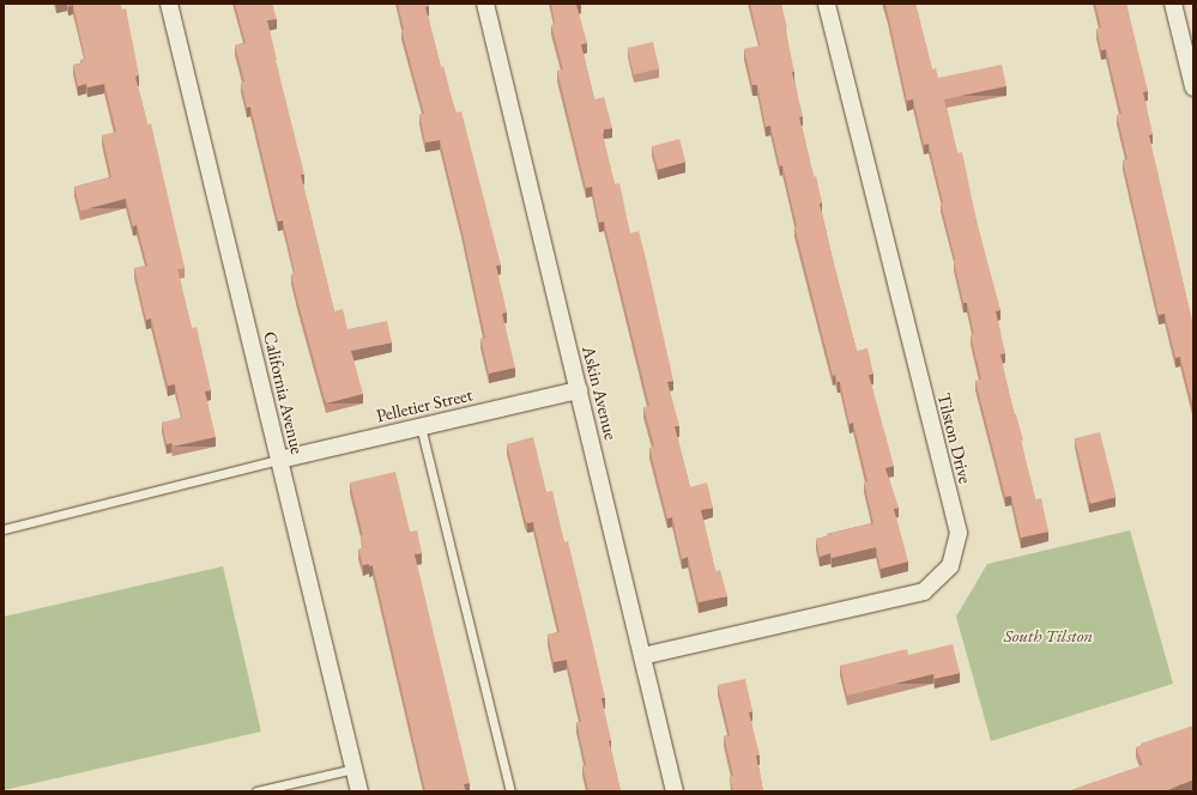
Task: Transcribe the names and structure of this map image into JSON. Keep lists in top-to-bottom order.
{
  "streets": {
    "street": [
      "California Avenue",
      "Askin Avenue",
      "Pelletier Street",
      "Tilston Drive"
    ]
  },
  "crossings": [
    ["California Avenue", "Pelletier Street"],
    ["Askin Avenue", "Pelletier Street"],
    ["Askin Avenue", "Tilston Drive"]
  ],
  "parks": ["South Tilston"]
}
